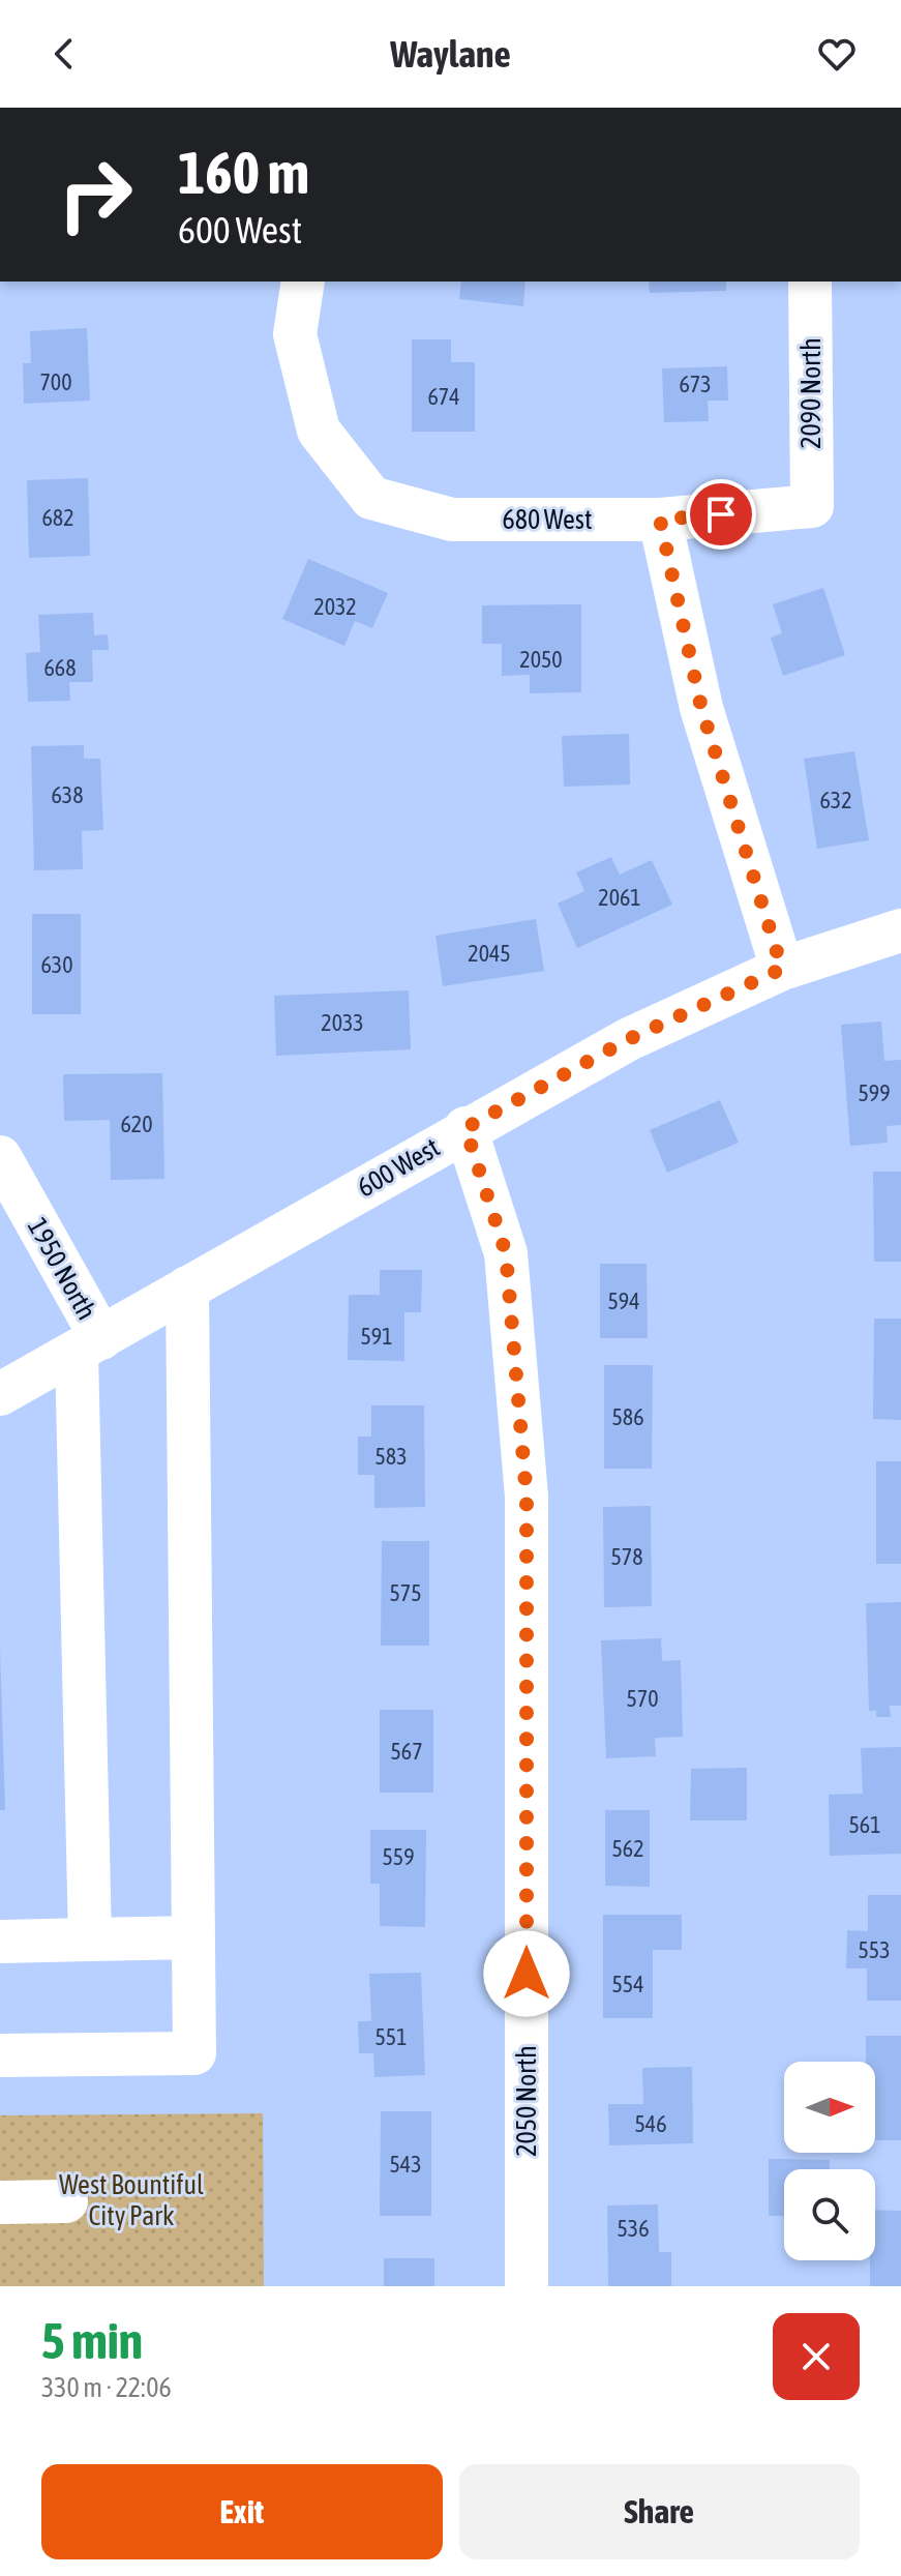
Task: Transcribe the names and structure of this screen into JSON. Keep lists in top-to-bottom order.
{
  "streets": {
    "street": [
      "2090 North",
      "680 West",
      "600 West",
      "1950 North",
      "2050 North"
    ]
  },
  "crossings": [
    ["2090 North", "680 West"],
    ["600 West", "1950 North"],
    ["600 West", "2050 North"]
  ],
  "parks": ["West Bountiful City Park"],
  "house_numbers": [
    "700",
    "673",
    "674",
    "682",
    "2032",
    "2050",
    "668",
    "638",
    "632",
    "2061",
    "2045",
    "630",
    "2033",
    "599",
    "620",
    "594",
    "591",
    "586",
    "583",
    "578",
    "575",
    "570",
    "567",
    "561",
    "562",
    "559",
    "553",
    "554",
    "551",
    "546",
    "543",
    "536"
  ],
  "north": "right",
  "page": {
    "header": "Waylane",
    "turn": ["160 m", "600 West"],
    "heading": ["5 min", "330 m · 22:06"],
    "buttons": ["Exit", "Share"]
  }
}
